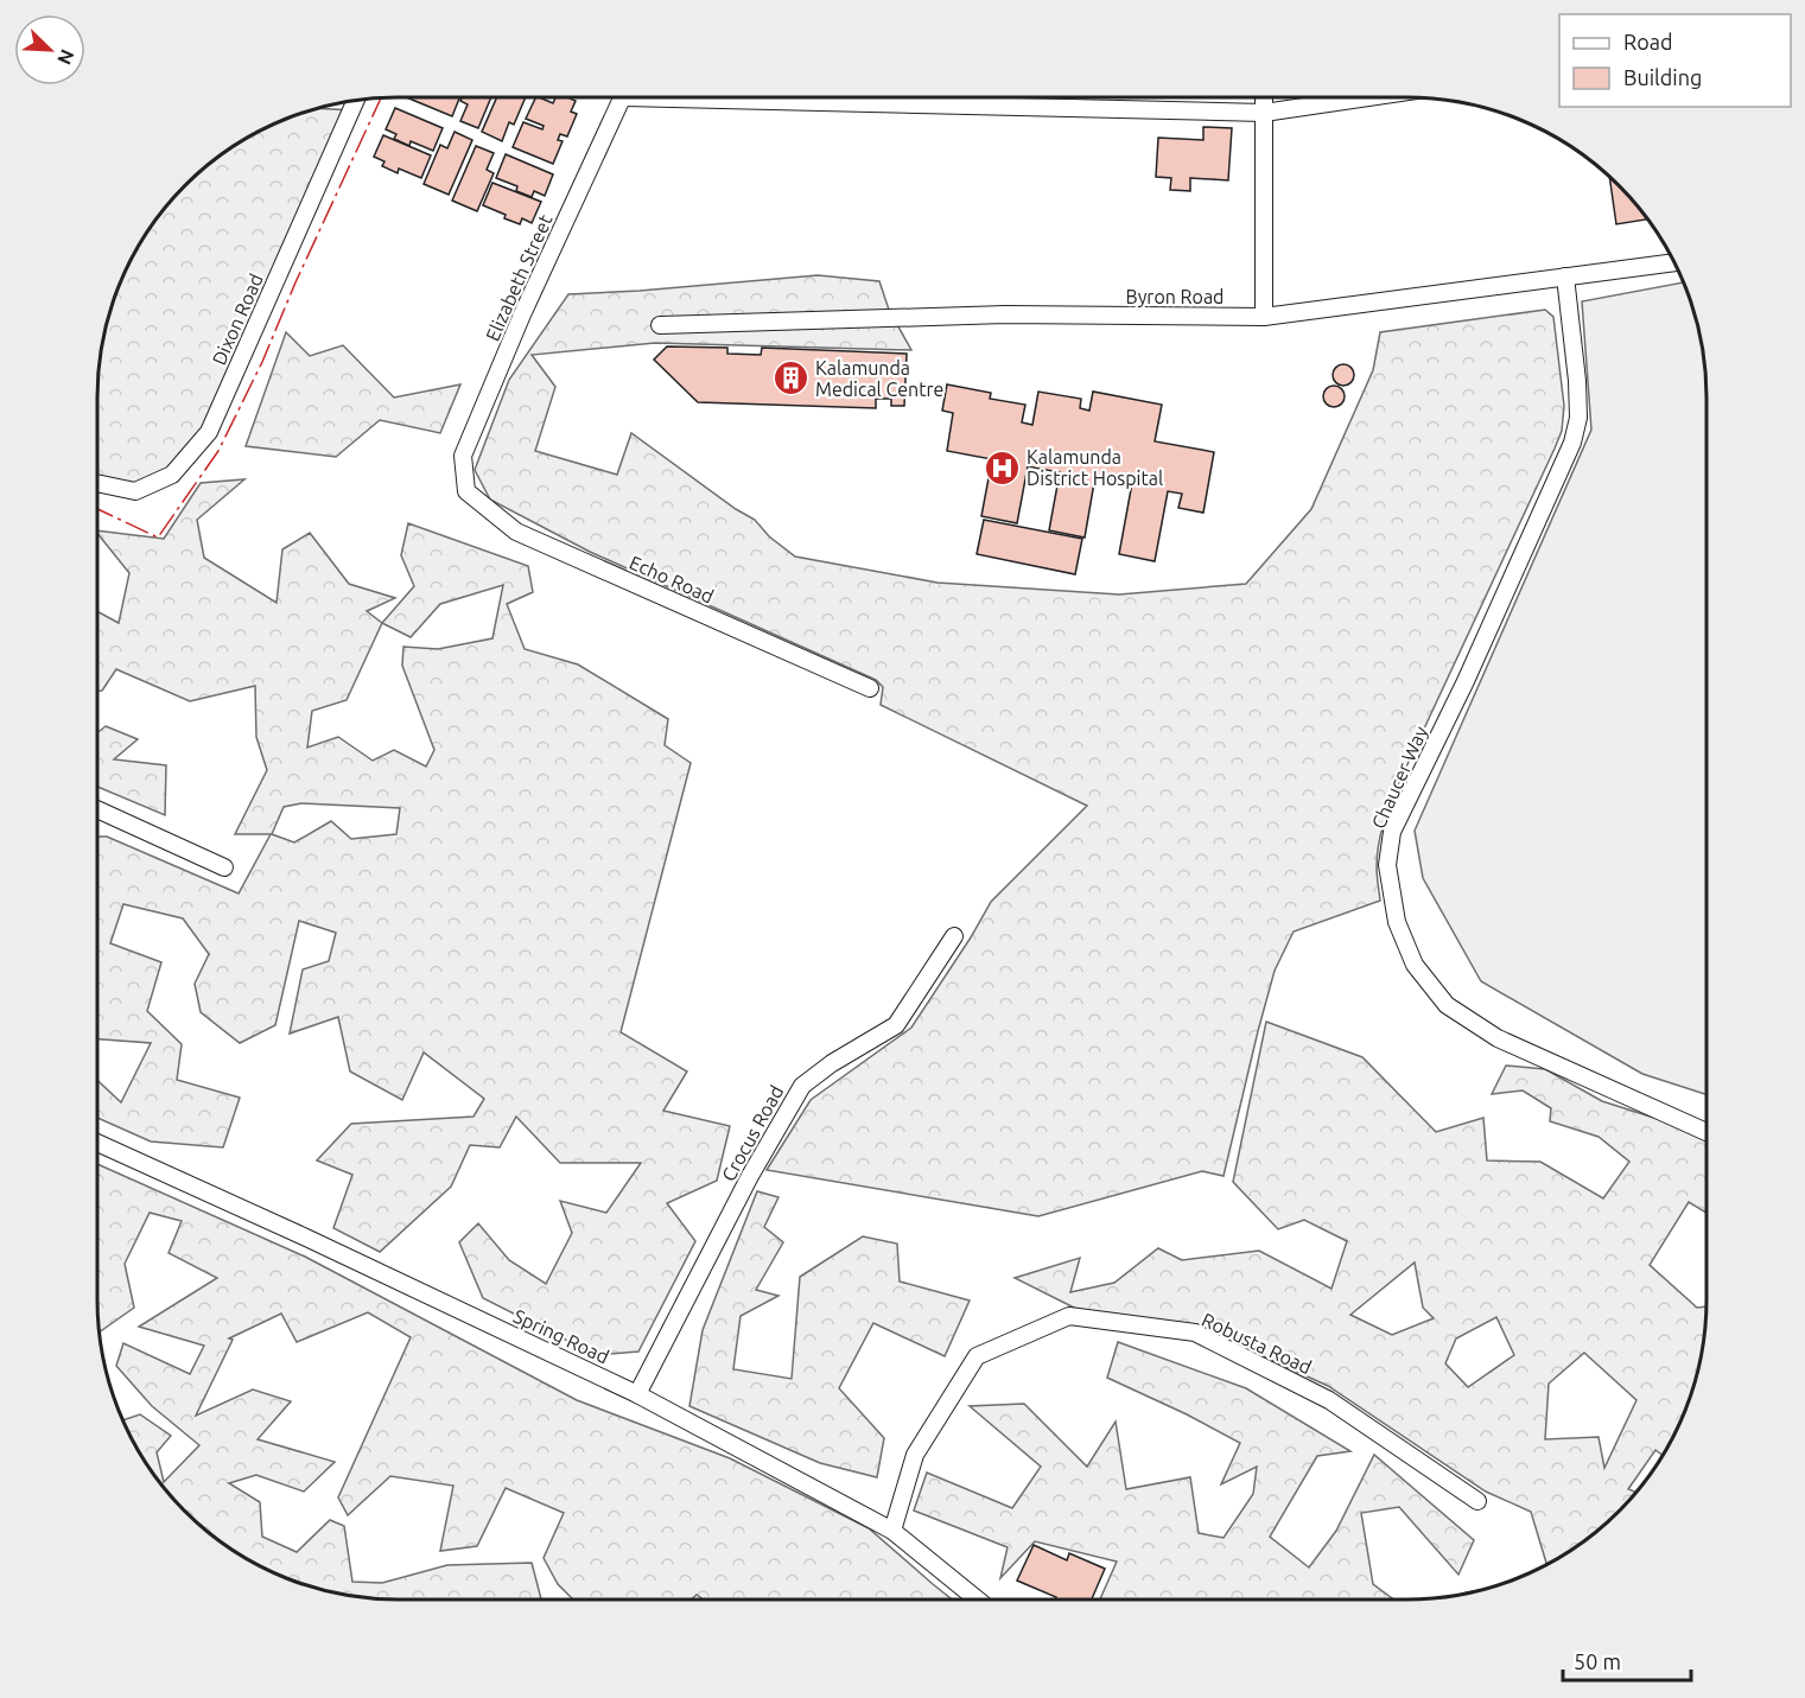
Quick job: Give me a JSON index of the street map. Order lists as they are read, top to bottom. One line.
{"streets":{"street":["Elizabeth Street","Byron Road","Dixon Road","Echo Road","Chaucer Way","Crocus Road","Spring Road","Robusta Road"]},"crossings":[["Elizabeth Street","Echo Road"],["Byron Road","Chaucer Way"],["Crocus Road","Spring Road"],["Spring Road","Robusta Road"]],"places":{"building":["Kalamunda Medical Centre"],"hospital":["Kalamunda District Hospital"]},"legend":["Road","Building"],"scale_bar":"50 m","north":"bottom right"}
